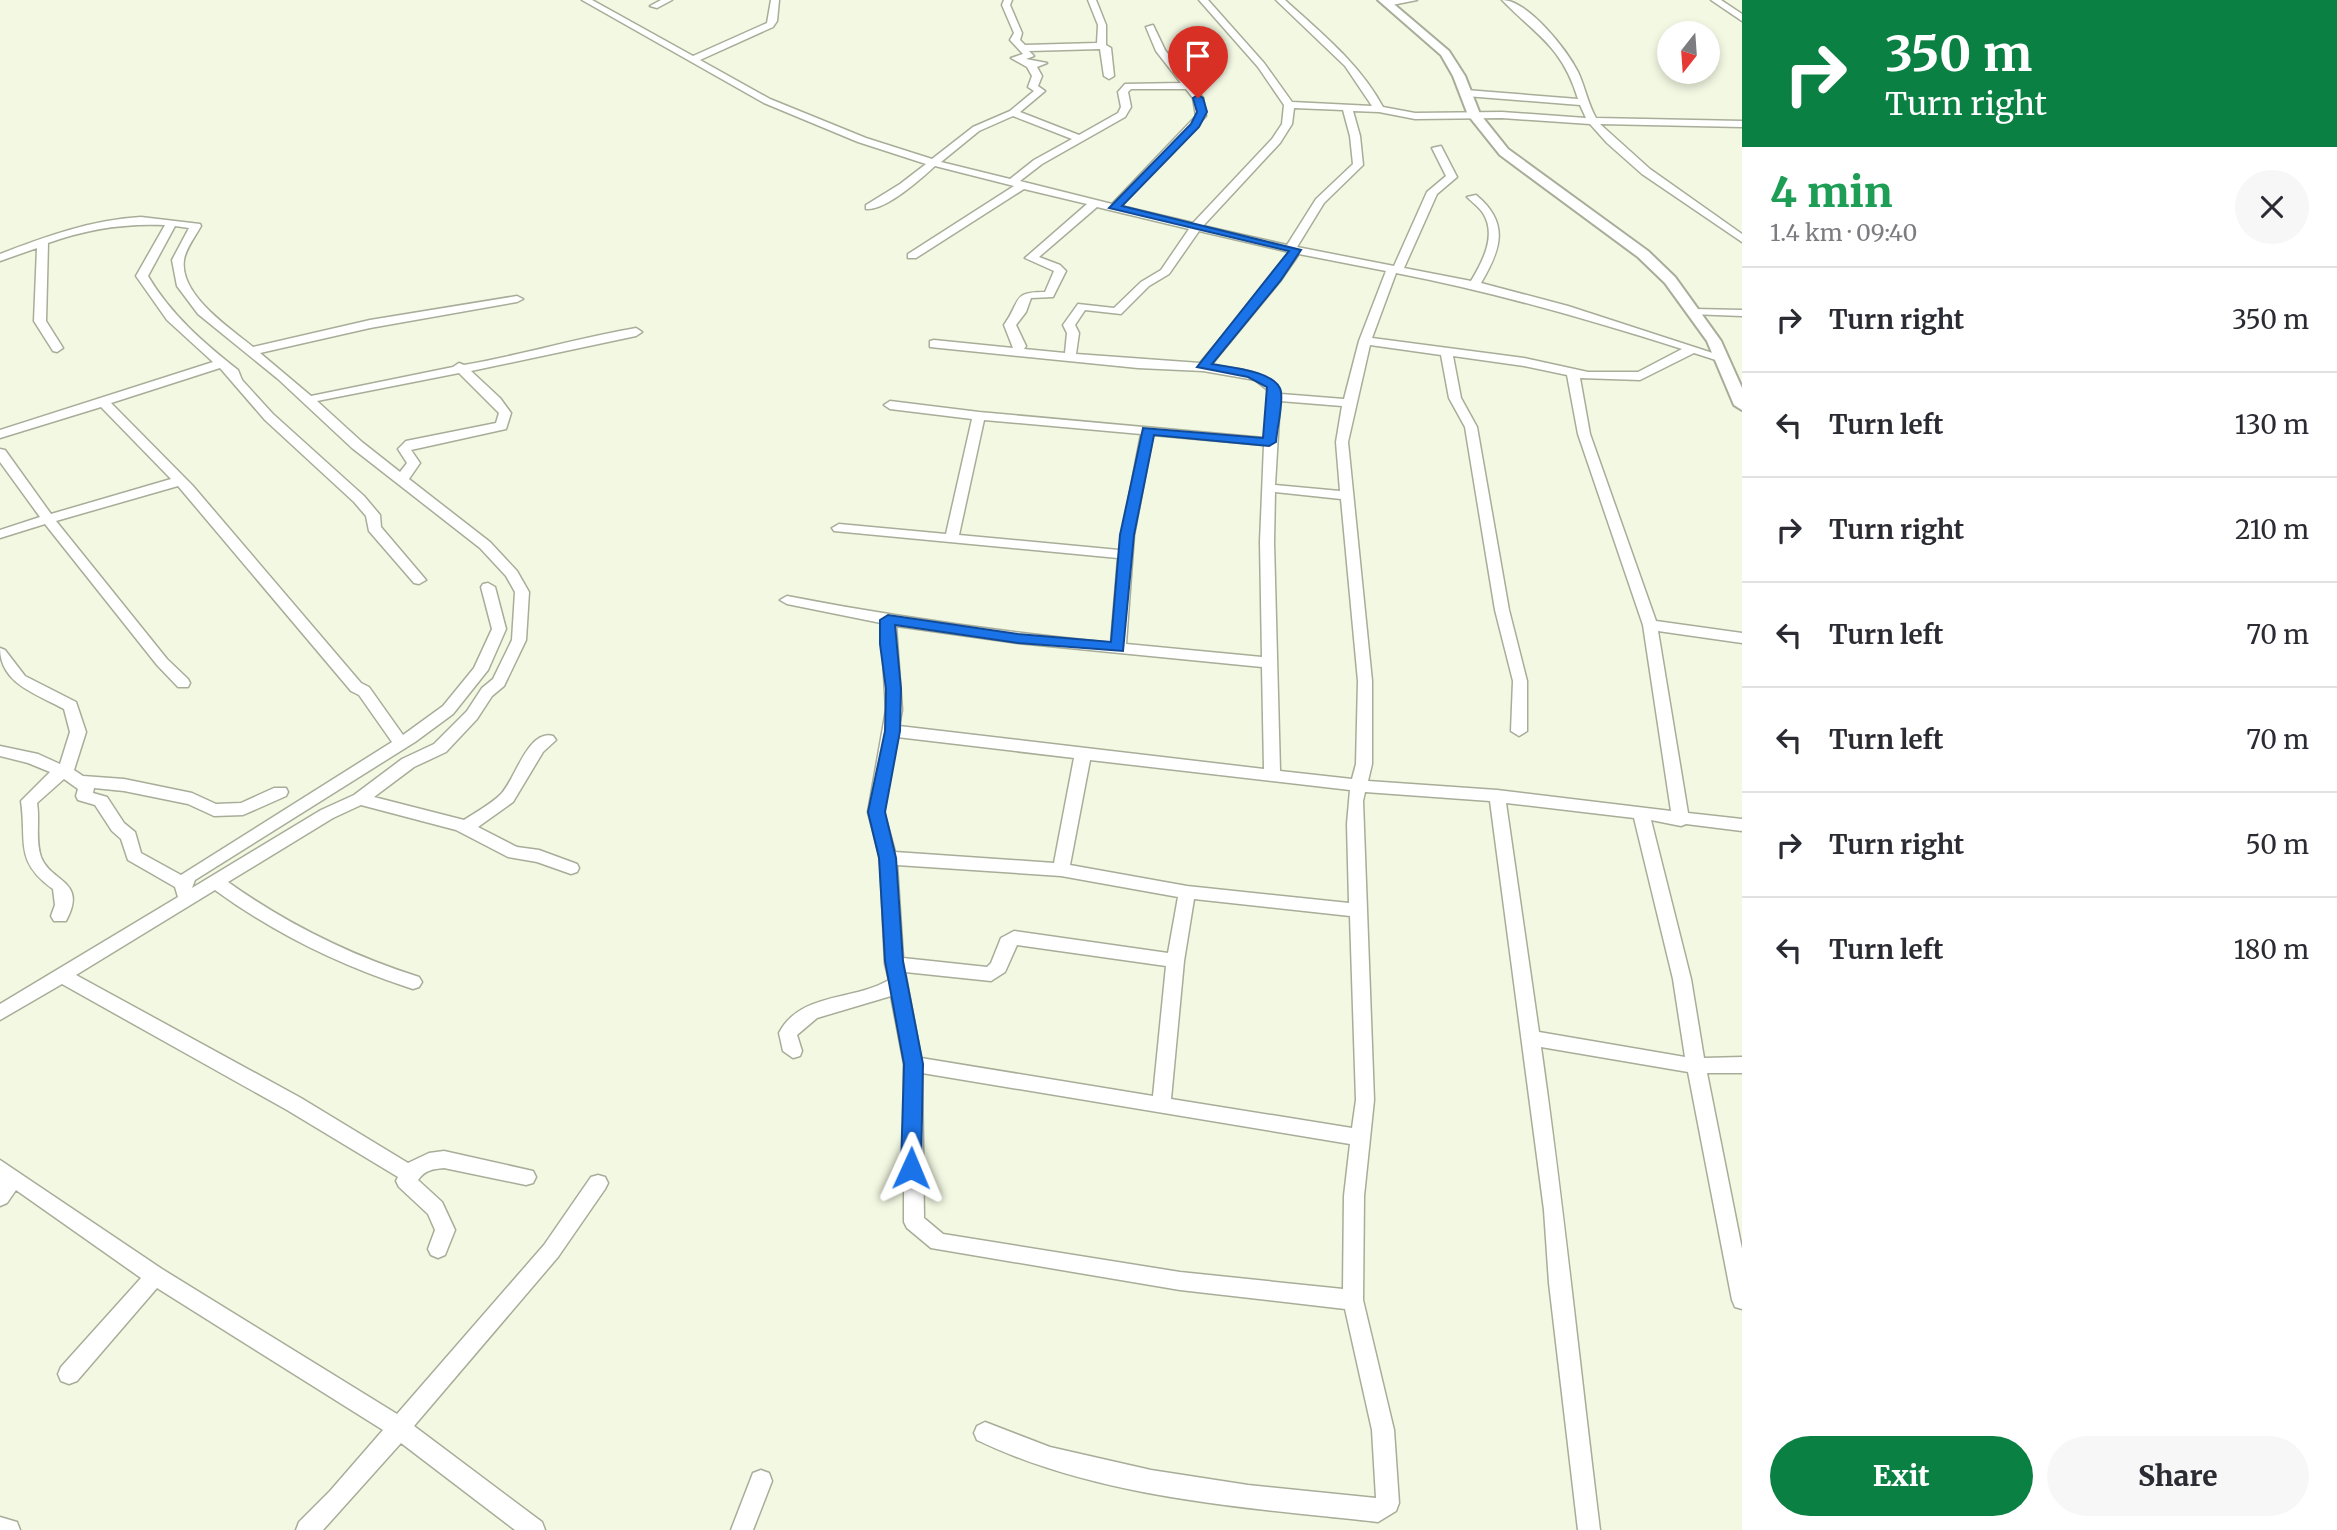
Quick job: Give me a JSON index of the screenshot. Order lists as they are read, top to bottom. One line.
{"north":"bottom","page":{"turn":["350 m","Turn right"],"heading":["4 min","1.4 km · 09:40"],"list":[{"name":"Turn right","value":"350 m"},{"name":"Turn left","value":"130 m"},{"name":"Turn right","value":"210 m"},{"name":"Turn left","value":"70 m"},{"name":"Turn left","value":"70 m"},{"name":"Turn right","value":"50 m"},{"name":"Turn left","value":"180 m"}],"buttons":["Exit","Share"]}}
